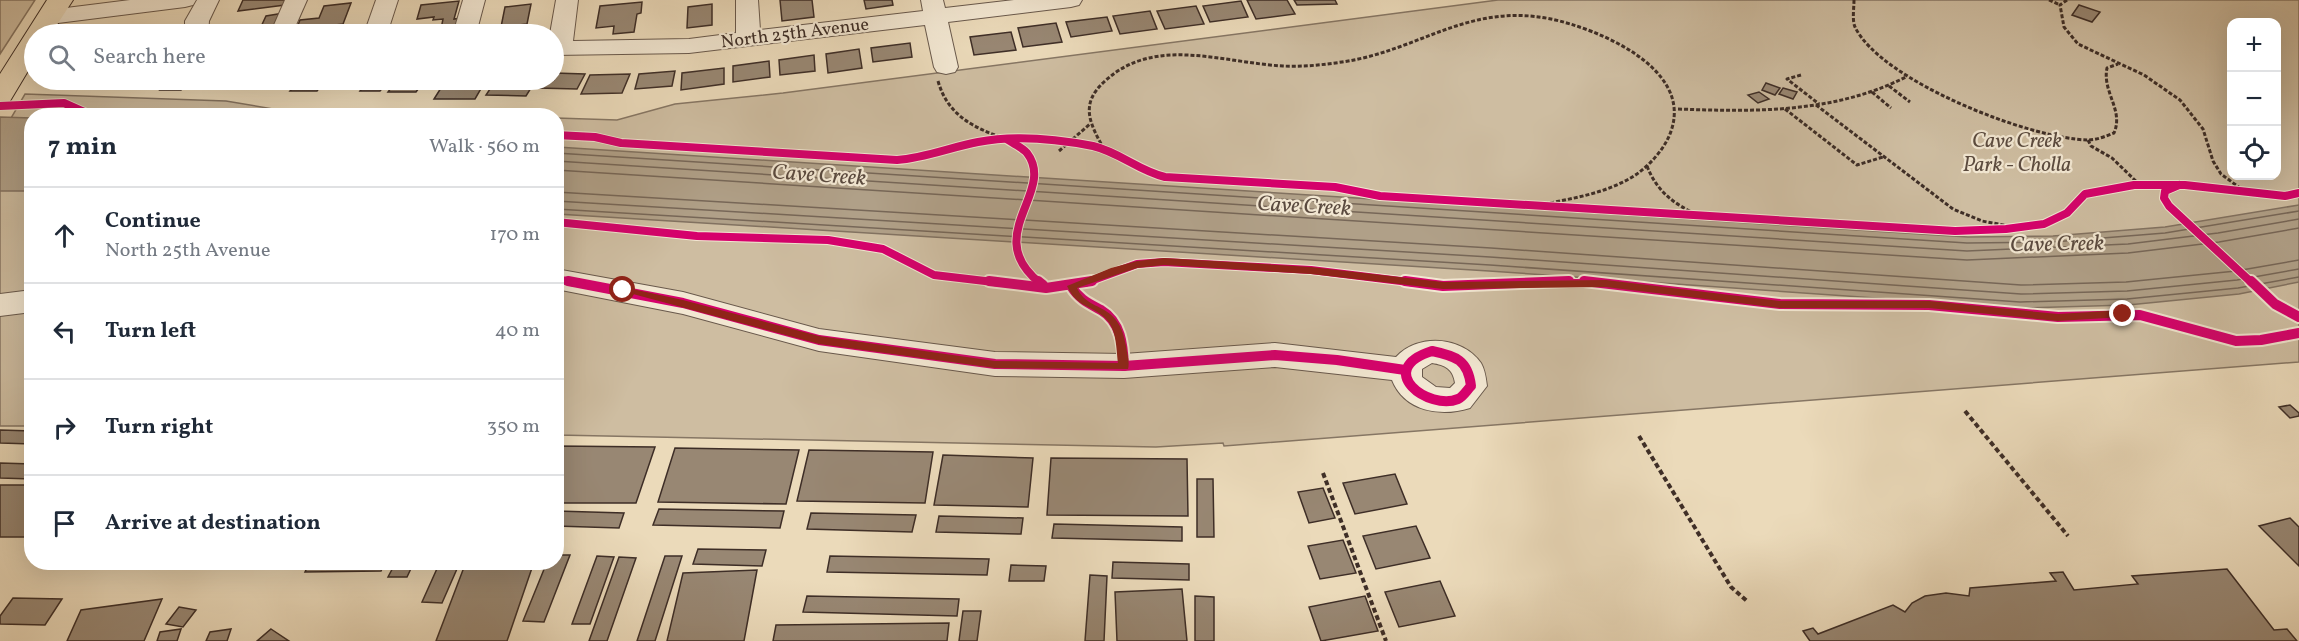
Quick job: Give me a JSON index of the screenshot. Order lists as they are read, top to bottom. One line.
{"streets":{"street":["North 25th Avenue"]},"water":["Cave Creek"],"parks":["Cave Creek Park - Cholla"],"page":{"map_buttons":["+","−"],"search":"Search here","heading":["7 min","Walk · 560 m"],"list":[["Continue","North 25th Avenue","170 m"],["Turn left","40 m"],["Turn right","350 m"],"Arrive at destination"]}}
